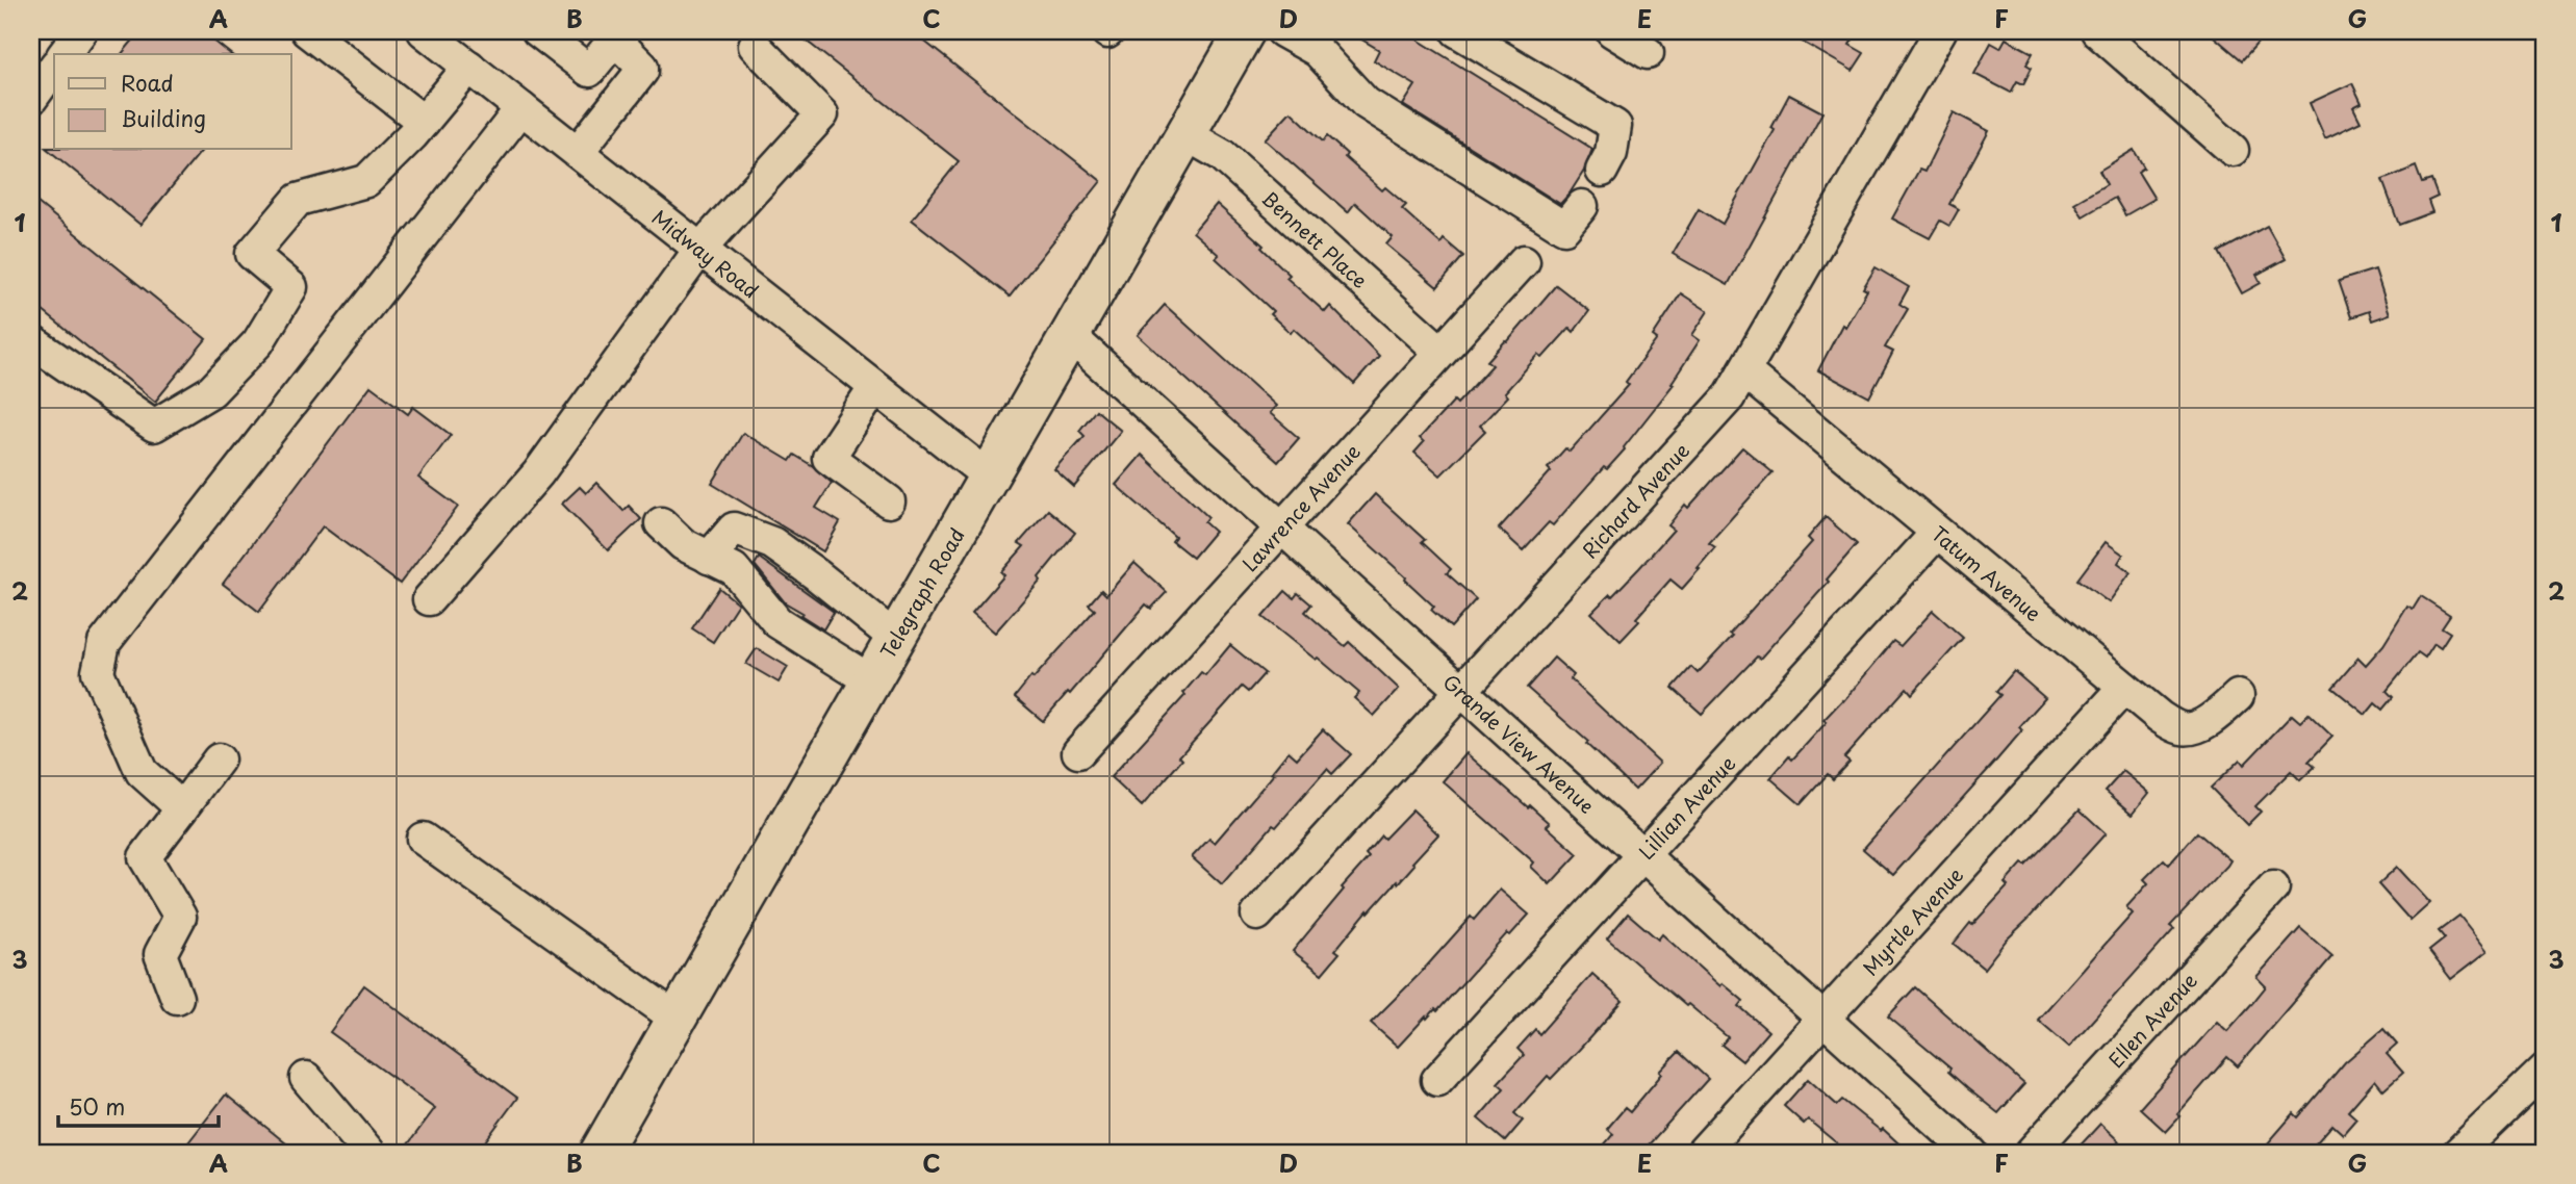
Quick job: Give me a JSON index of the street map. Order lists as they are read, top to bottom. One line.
{"streets":{"main road":["Telegraph Road"],"street":["Bennett Place","Midway Road","Richard Avenue","Lawrence Avenue","Tatum Avenue","Grande View Avenue","Lillian Avenue","Myrtle Avenue","Ellen Avenue"]},"crossings":[["Bennett Place","Lawrence Avenue"],["Bennett Place","Telegraph Road"],["Midway Road","Telegraph Road"],["Richard Avenue","Tatum Avenue"],["Richard Avenue","Grande View Avenue"],["Lawrence Avenue","Grande View Avenue"],["Tatum Avenue","Lillian Avenue"],["Tatum Avenue","Myrtle Avenue"],["Telegraph Road","Grande View Avenue"],["Grande View Avenue","Lillian Avenue"],["Grande View Avenue","Myrtle Avenue"]],"legend":["Road","Building"],"scale_bar":"50 m","grid":{"columns":["A","B","C","D","E","F","G"],"rows":["1","2","3"]}}
